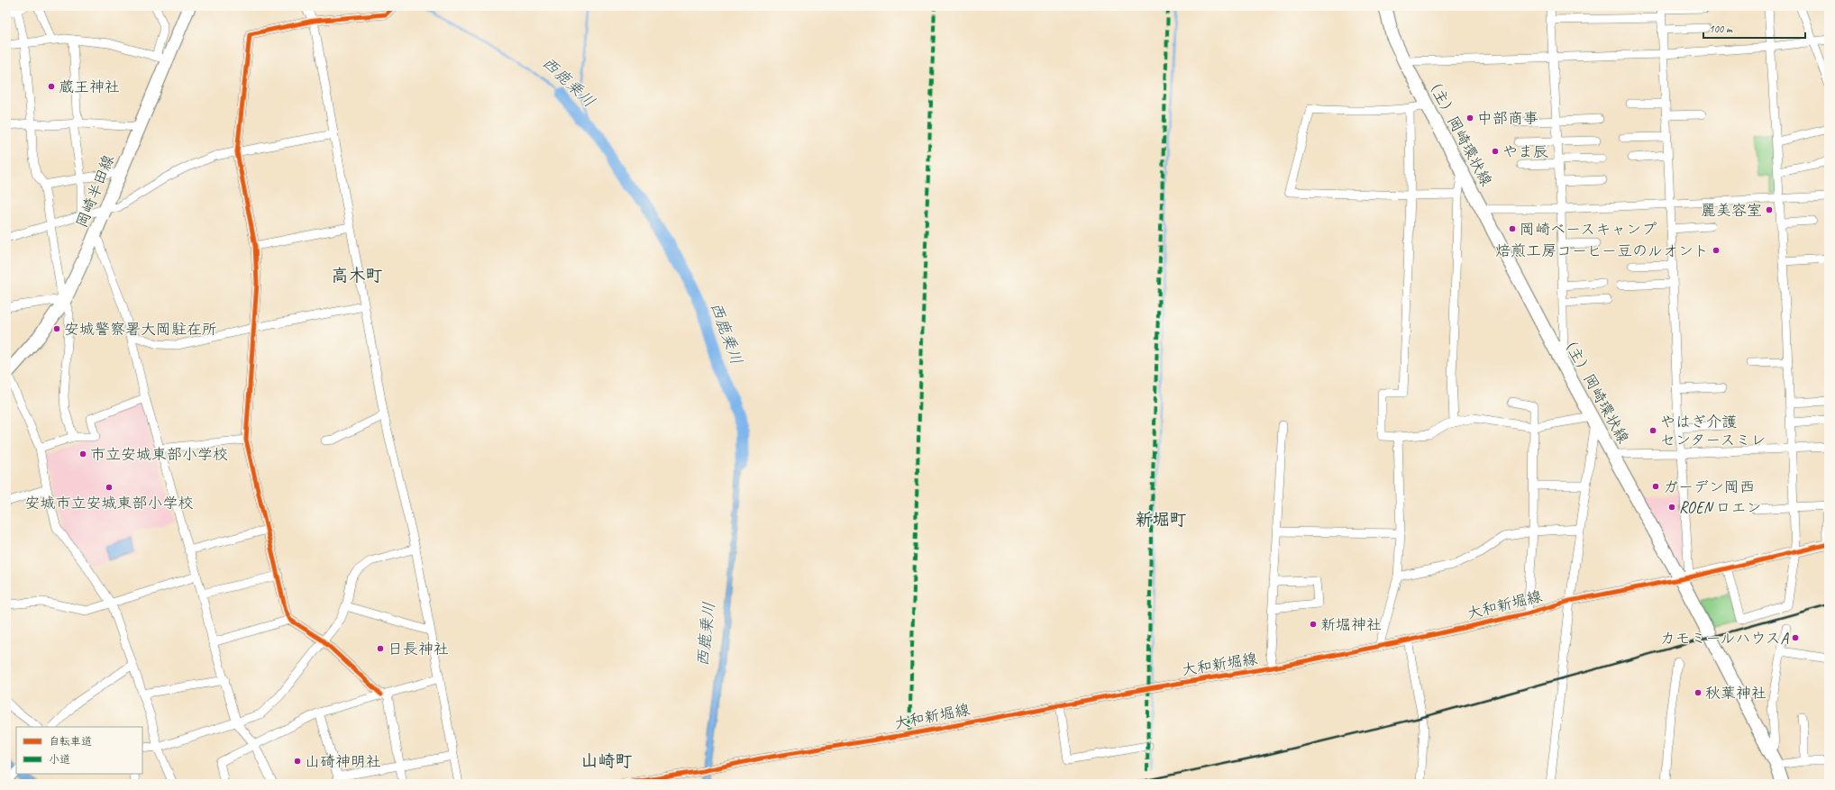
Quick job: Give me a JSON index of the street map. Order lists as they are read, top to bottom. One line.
{"streets":{"main road":["（主）岡崎環状線","岡崎半田線"],"street":["大和新堀線"]},"crossings":[["（主）岡崎環状線","大和新堀線"]],"districts":["高木町","新堀町","山崎町"],"water":["西鹿乗川"],"places":["蔵王神社","中部商事","やま辰","麗美容室","岡崎ベースキャンプ","焙煎工房コーヒー豆のルオント","安城警察署大岡駐在所","やはぎ介護 センタースミレ","市立安城東部小学校","ガーデン岡西","安城市立安城東部小学校","ROEN ロエン","新堀神社","カモミールハウスA","日長神社","秋葉神社","山碕神明社"],"legend":["自転車道","小道"],"scale_bar":"100 m"}
